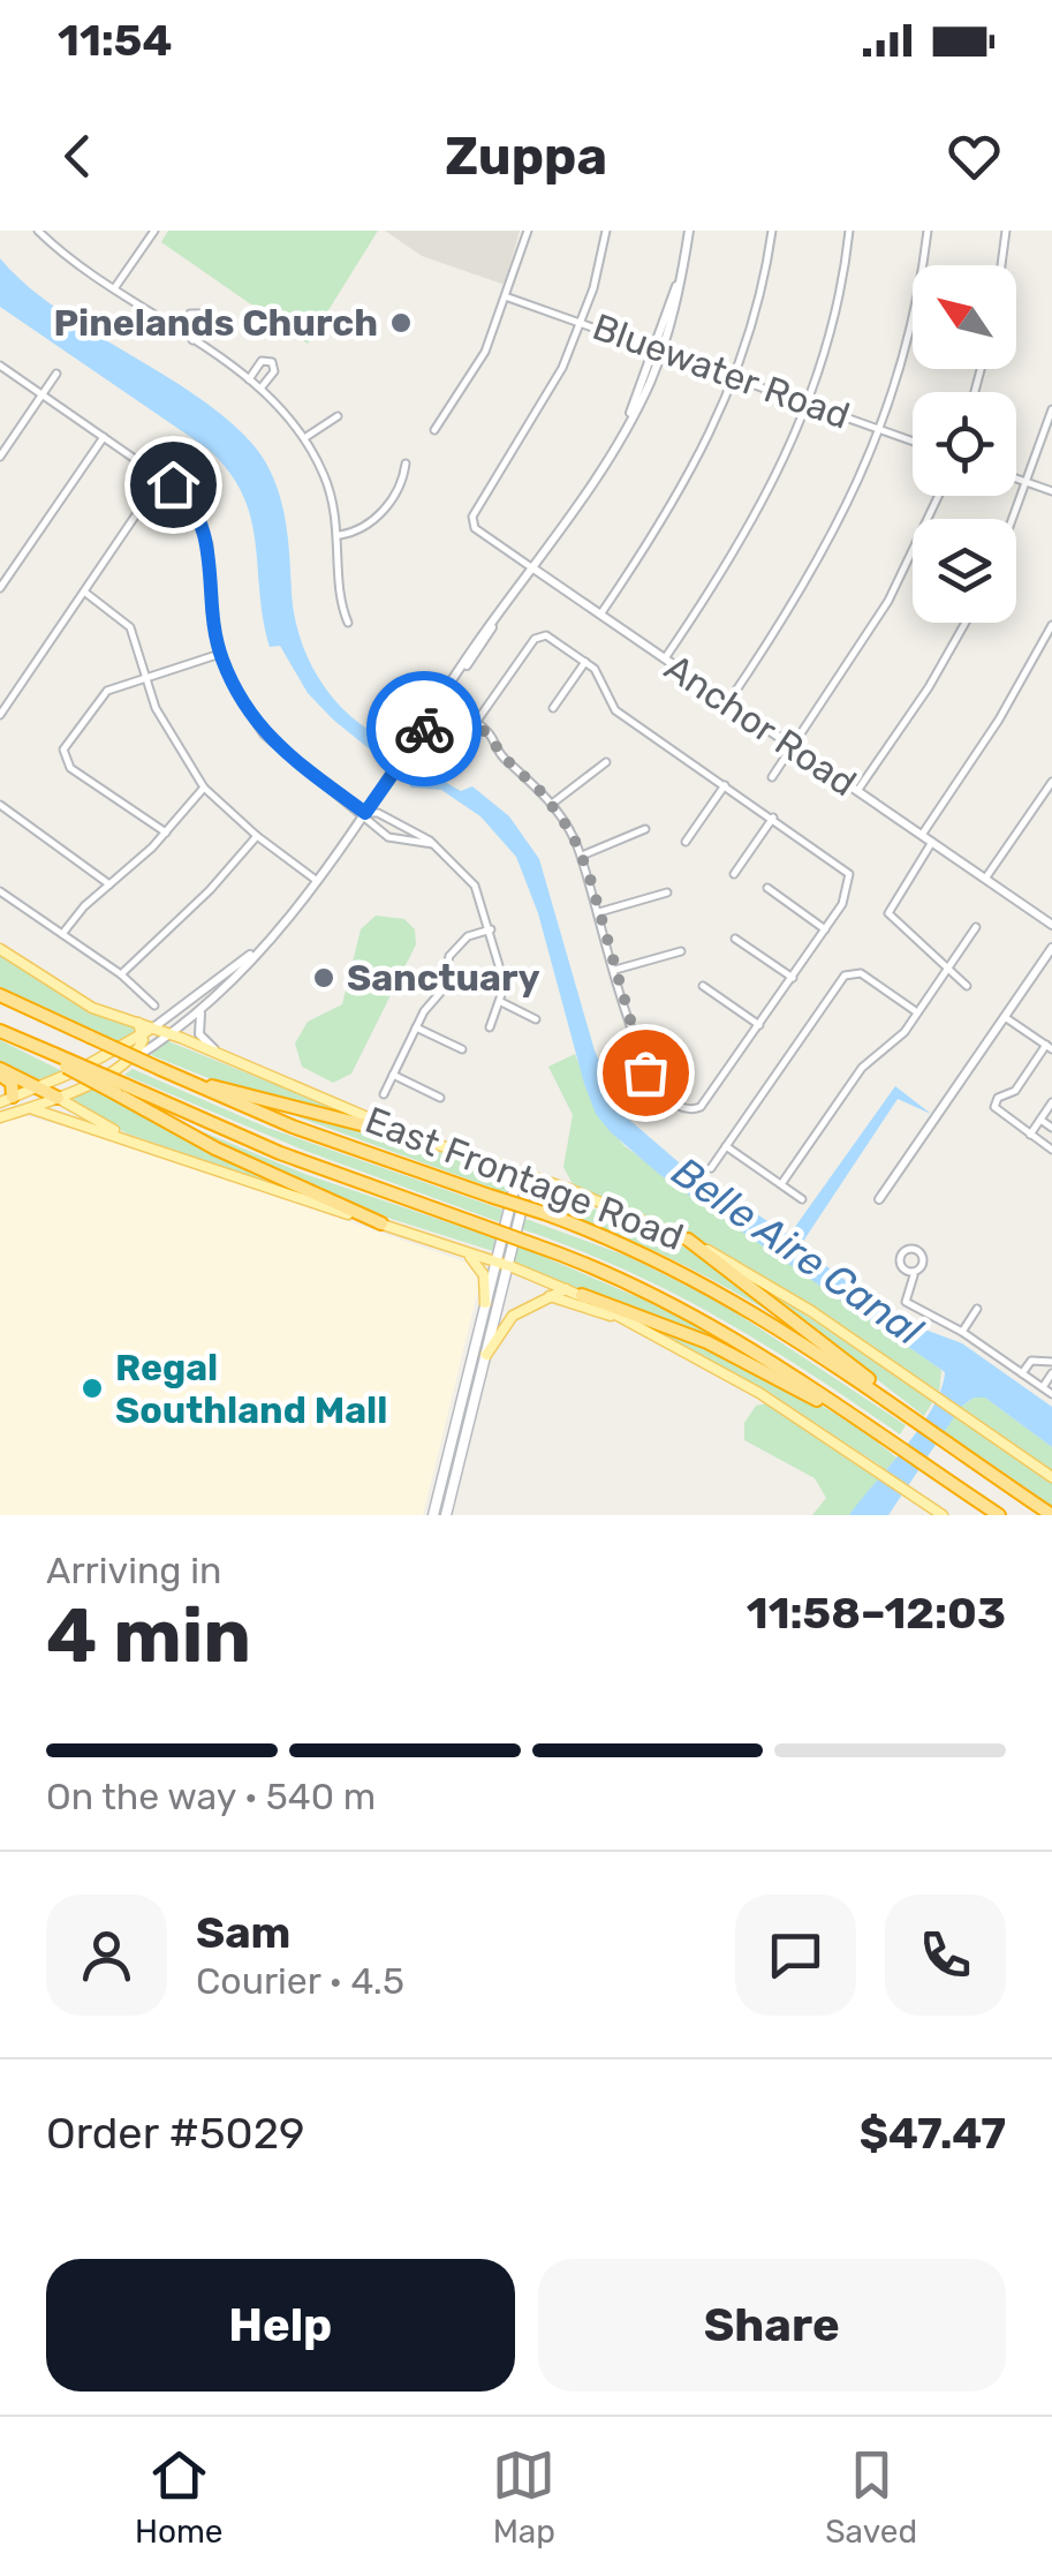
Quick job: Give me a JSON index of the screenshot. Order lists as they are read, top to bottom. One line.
{"streets":{"main road":["East Frontage Road"],"street":["Bluewater Road","Anchor Road"]},"crossings":[["Bluewater Road","Anchor Road"]],"water":["Belle Aire Canal"],"places":["Pinelands Church","Sanctuary","Regal Southland Mall"],"north":"top left","page":{"status":"11:54","header":"Zuppa","heading":["4 min","Arriving in","11:58–12:03"],"panel":["Sam","Courier · 4.5","Order #5029","$47.47"],"bar":"On the way · 540 m","buttons":["Help","Share"],"tabs":["Home","Map","Saved"]}}
